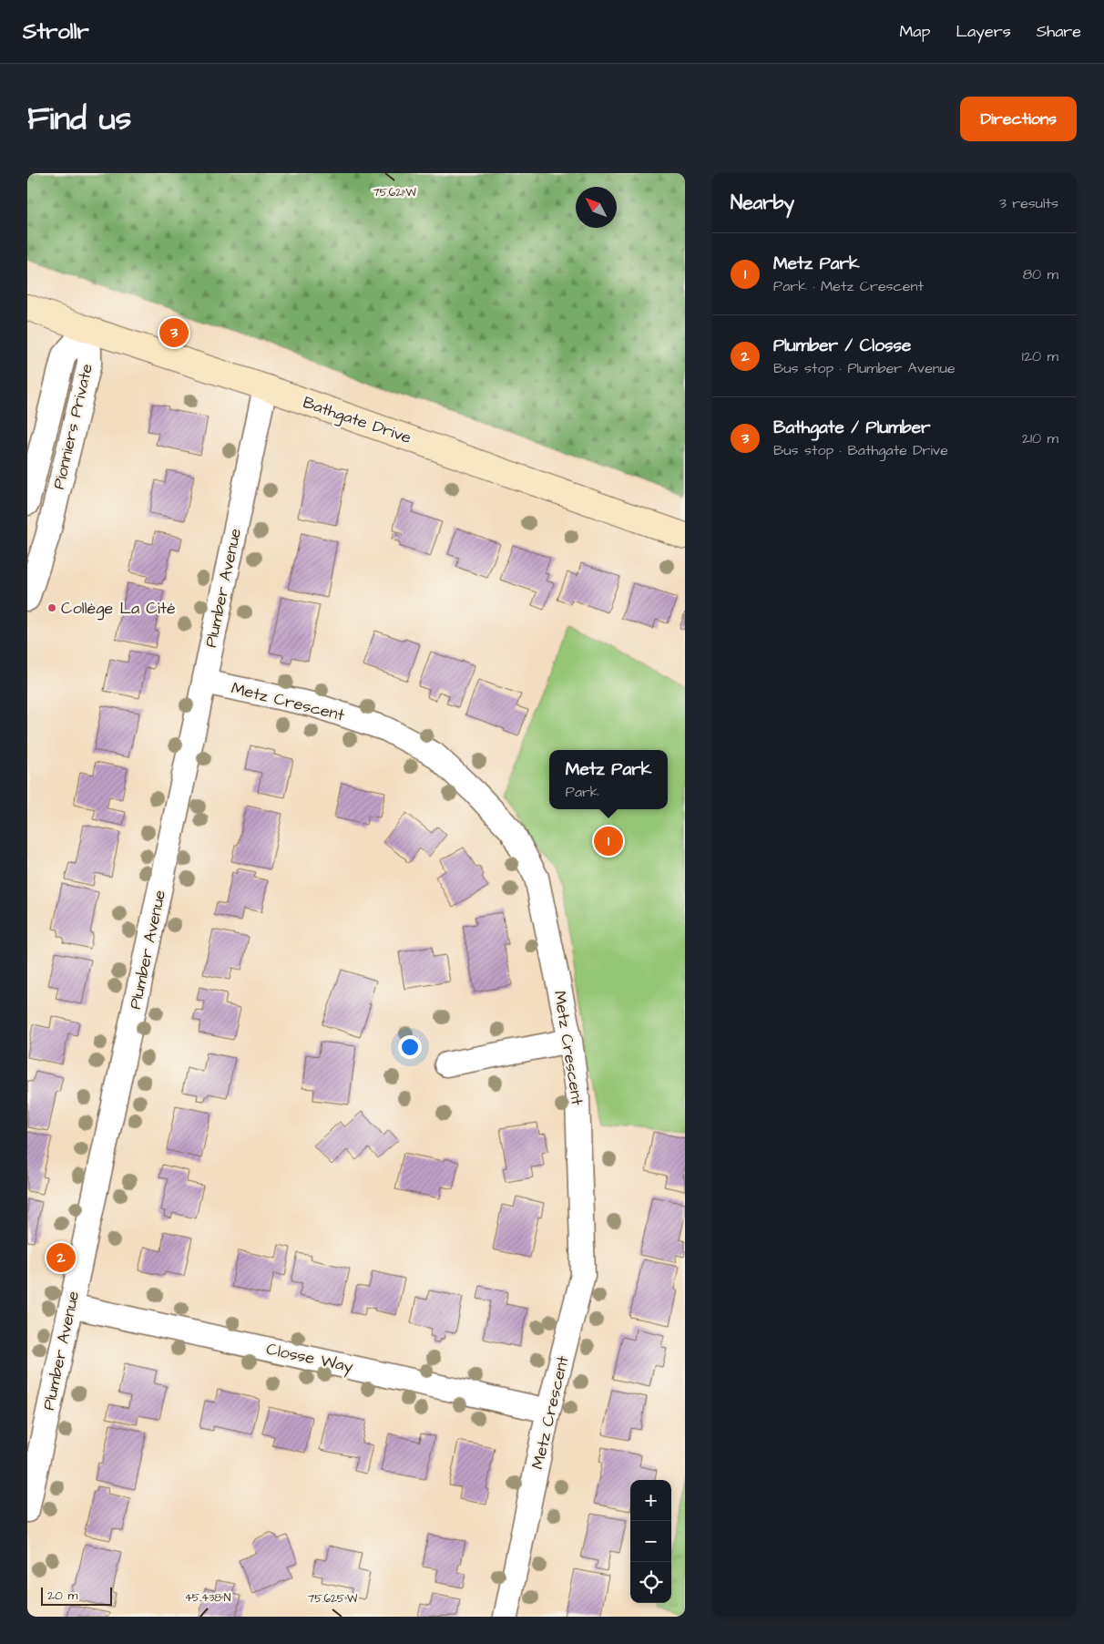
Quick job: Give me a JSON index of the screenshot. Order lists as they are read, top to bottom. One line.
{"streets":{"street":["Bathgate Drive","Pionniers Private","Plumber Avenue","Metz Crescent","Closse Way"]},"crossings":[["Bathgate Drive","Pionniers Private"],["Bathgate Drive","Plumber Avenue"],["Plumber Avenue","Metz Crescent"],["Plumber Avenue","Closse Way"],["Metz Crescent","Closse Way"]],"places":["Collège La Cité"],"scale_bar":"20 m","north":"top left","page":{"header":"Strollr","nav":["Map","Layers","Share"],"title":"Find us","buttons":"Directions","heading":["Nearby","3 results"],"list":[{"mark":"1","name":"Metz Park","note":"Park · Metz Crescent","value":"80 m"},{"mark":"2","name":"Plumber / Closse","note":"Bus stop · Plumber Avenue","value":"120 m"},{"mark":"3","name":"Bathgate / Plumber","note":"Bus stop · Bathgate Drive","value":"210 m"}],"pins":["3","1","2"],"popup":["Metz Park","Park"],"map_buttons":["+","−"],"scale":"20 m"},"coordinates":["75.621°W","45.438°N","75.625°W"]}
